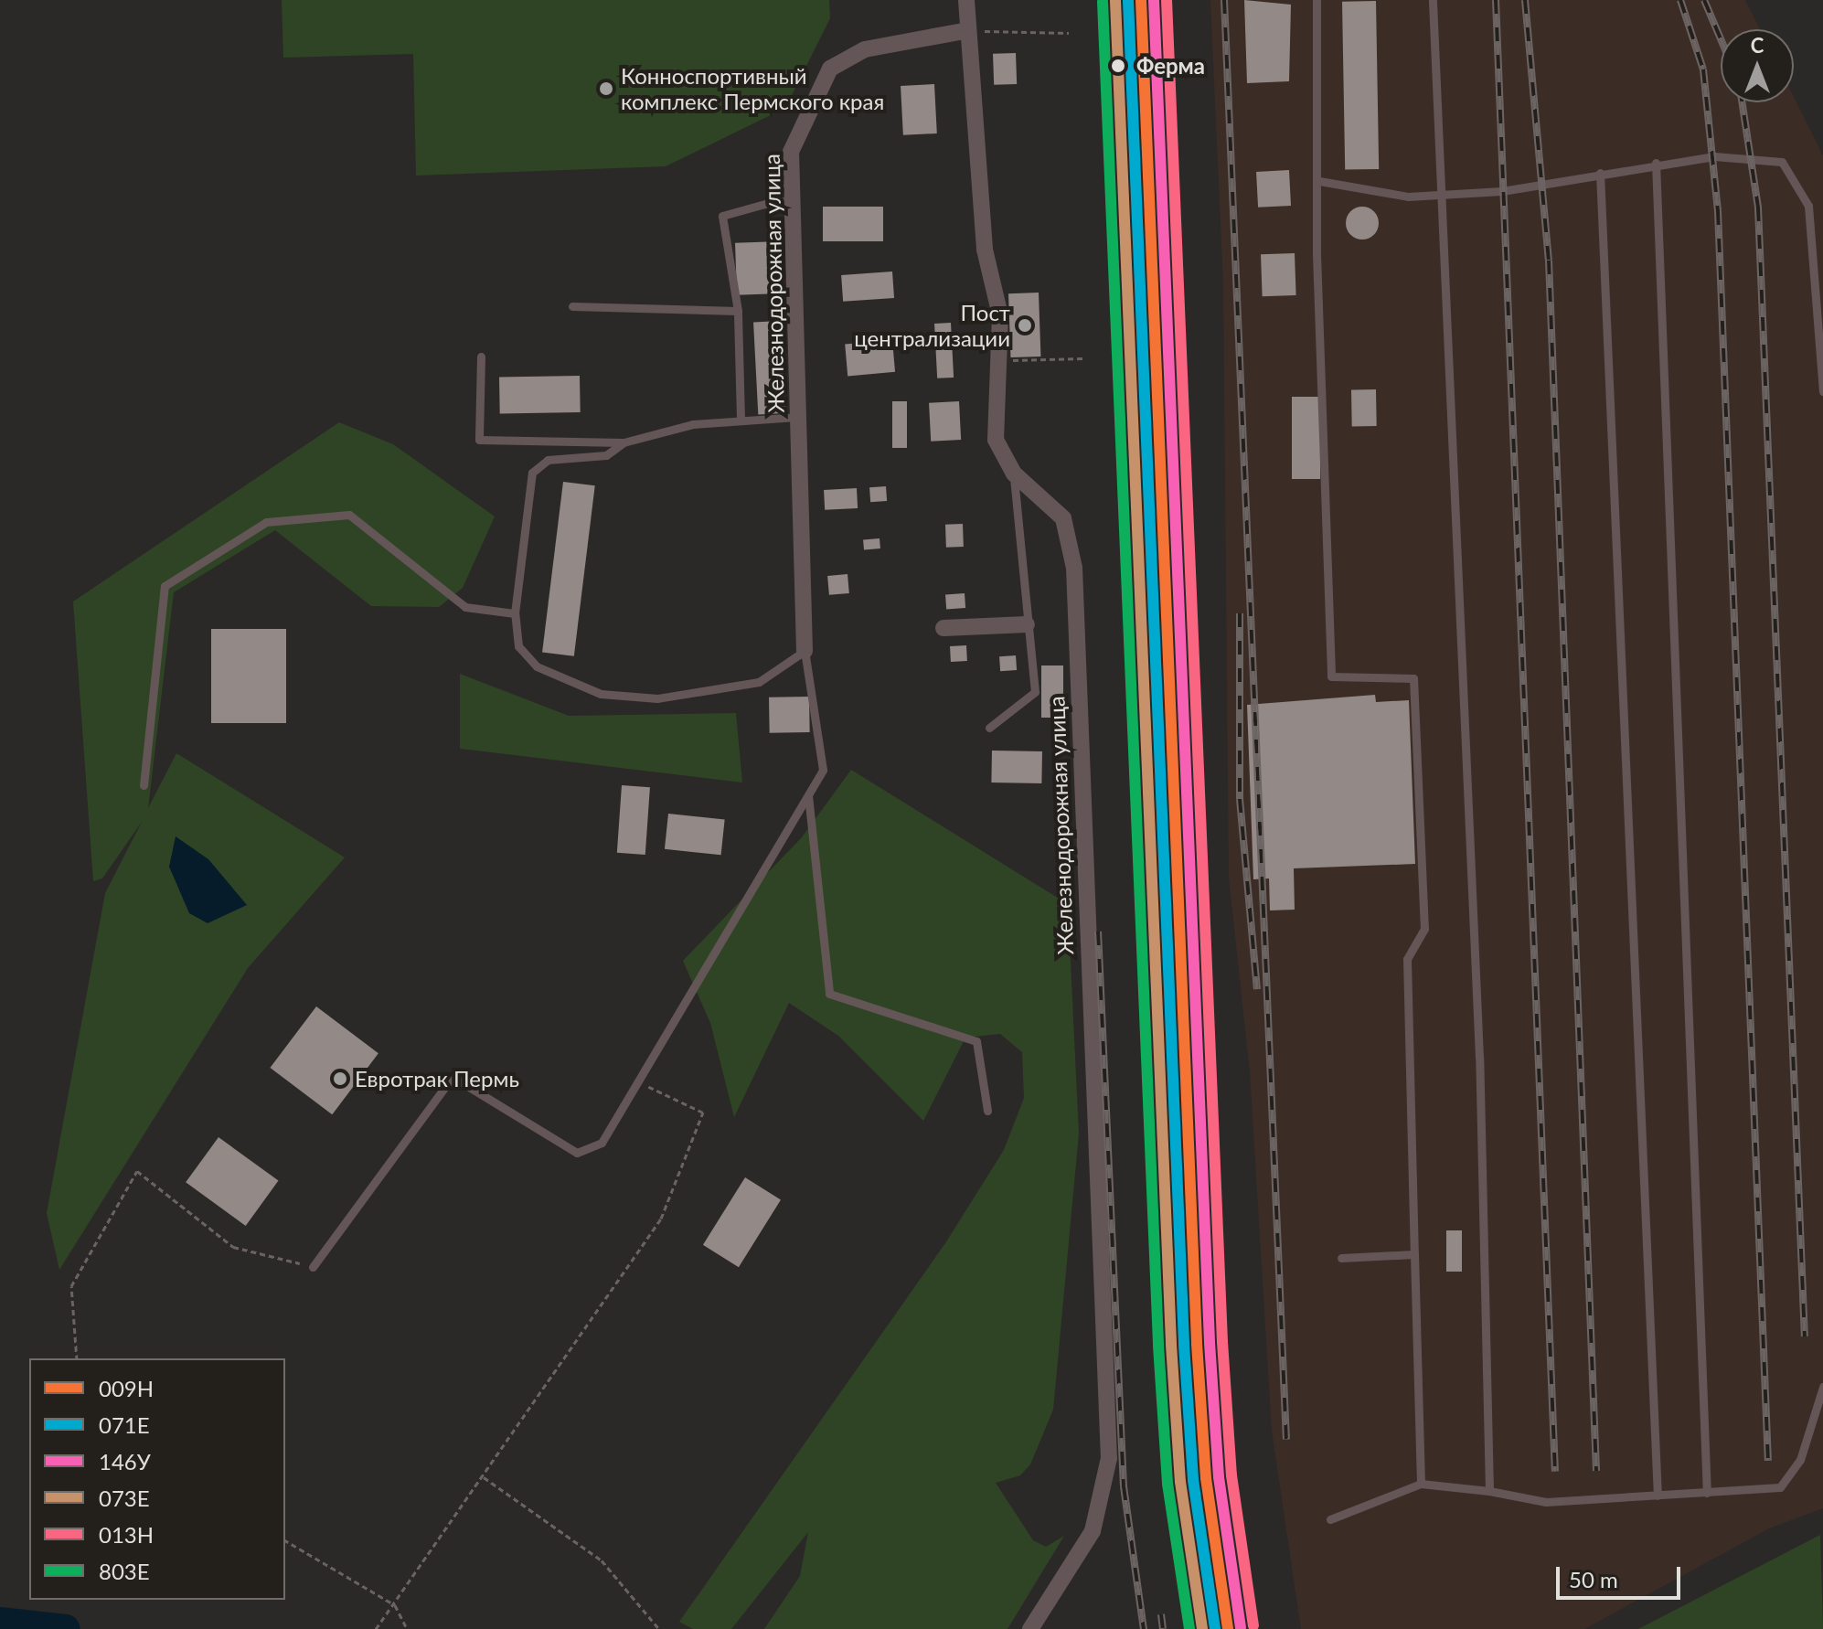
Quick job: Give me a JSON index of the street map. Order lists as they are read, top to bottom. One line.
{"streets":{"street":["Железнодорожная улица"]},"places":["Ферма","Конноспортивный комплекс Пермского края","Пост централизации","Евротрак Пермь"],"lines":["transit line 009Н","transit line 146У","transit line 013Н","transit line 071Е","transit line 073Е","transit line 803Е"],"legend":["009Н","071Е","146У","073Е","013Н","803Е"],"scale_bar":"50 m","north":"top"}
